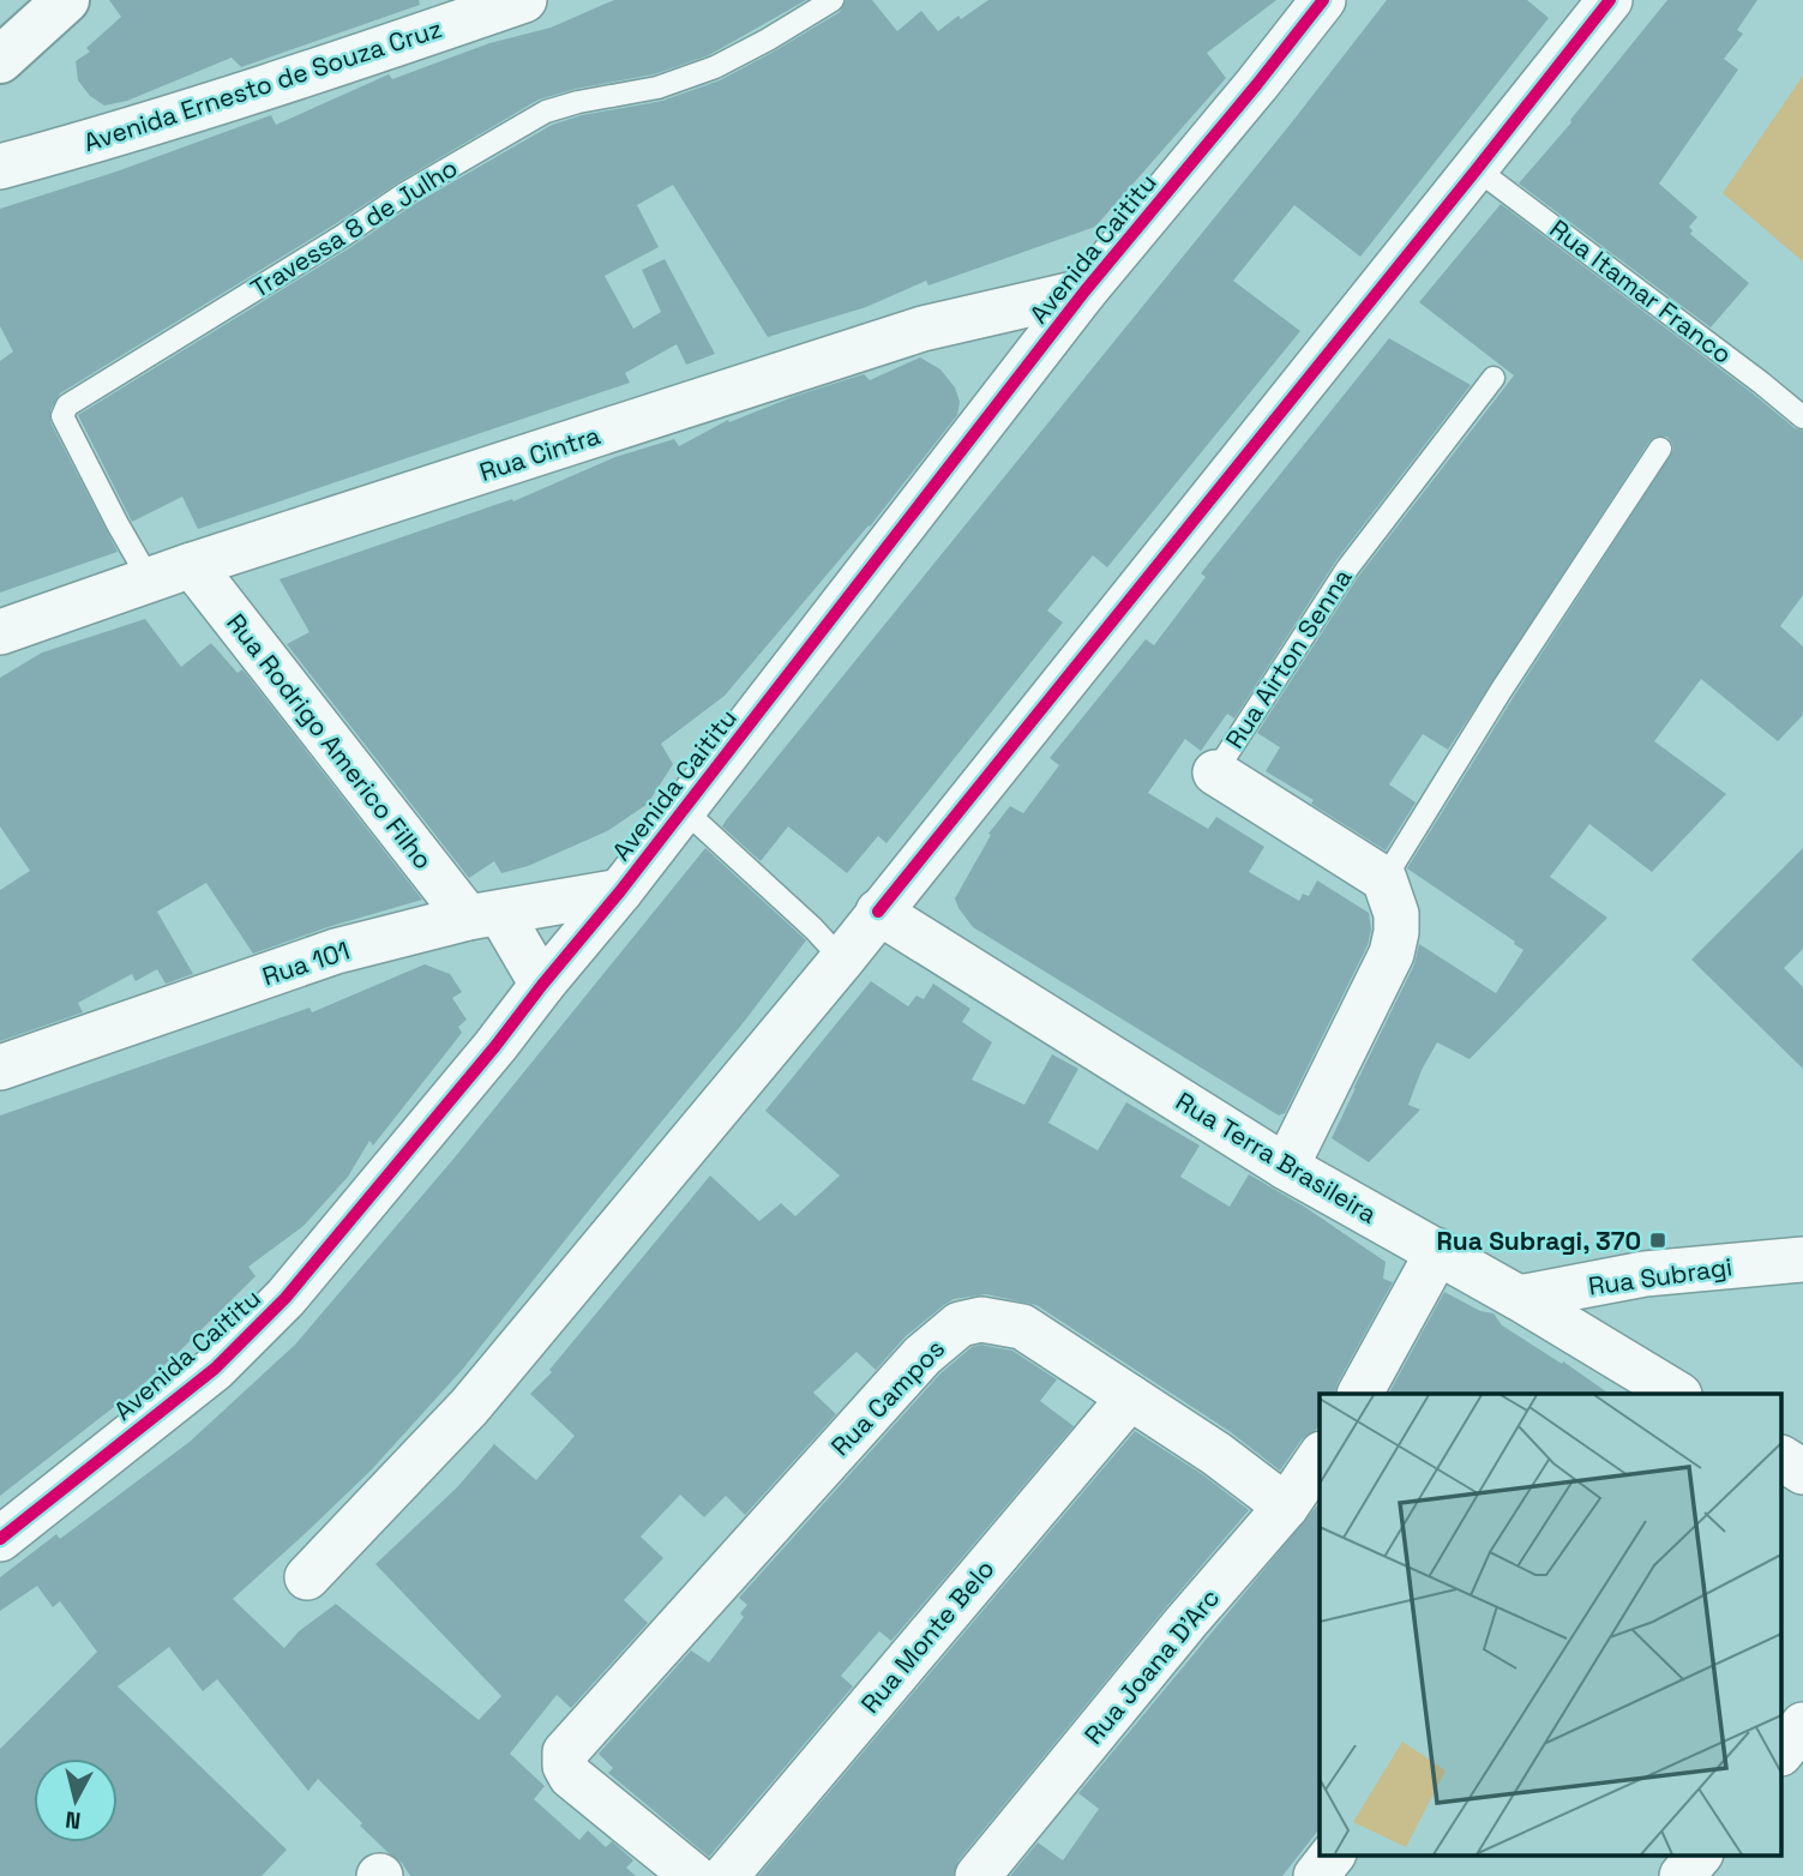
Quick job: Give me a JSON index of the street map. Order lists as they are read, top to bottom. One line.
{"streets":{"street":["Avenida Ernesto de Souza Cruz","Avenida Caititu","Rua Cintra","Rua Airton Senna","Rua Rodrigo Americo Filho","Rua 101","Rua Terra Brasileira","Rua Subragi","Rua Campos","Rua Monte Belo","Rua Joana D'Arc"],"lane":["Travessa 8 de Julho","Rua Itamar Franco"]},"crossings":[["Travessa 8 de Julho","Rua Cintra"],["Avenida Caititu","Rua Cintra"],["Avenida Caititu","Rua Rodrigo Americo Filho"],["Avenida Caititu","Rua 101"],["Rua Cintra","Rua Rodrigo Americo Filho"],["Rua Rodrigo Americo Filho","Rua 101"],["Rua Terra Brasileira","Rua Subragi"],["Rua Campos","Rua Monte Belo"],["Rua Campos","Rua Joana D'Arc"]],"places":{"transit":["Rua Subragi, 370"]},"north":"bottom"}
